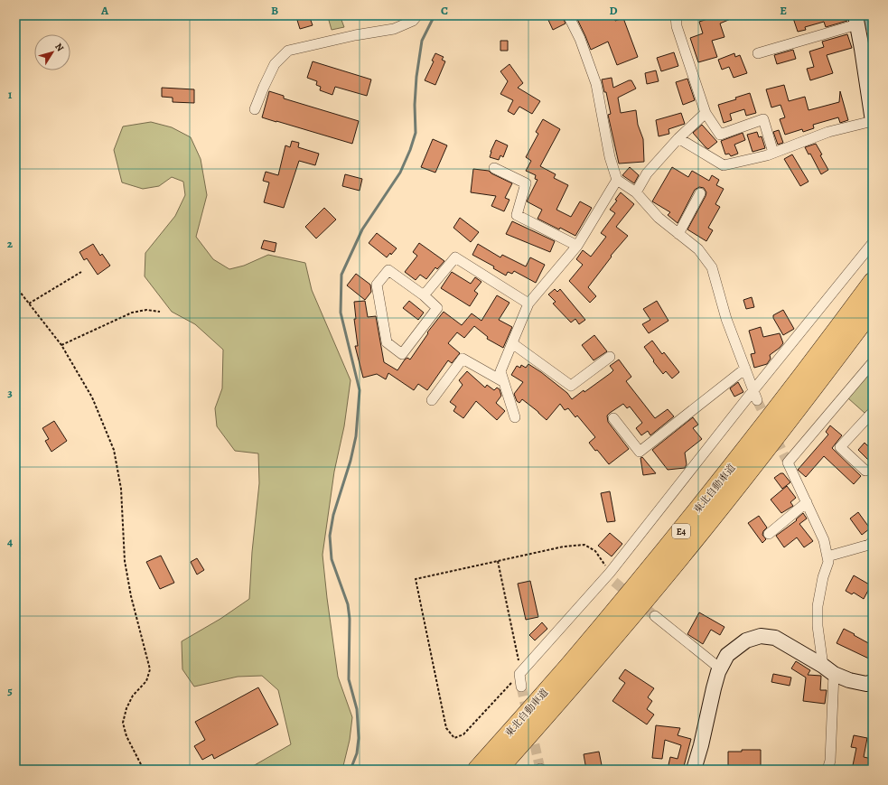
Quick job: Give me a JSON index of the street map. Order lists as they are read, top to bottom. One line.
{"streets":{"highway":["東北自動車道","E4"]},"north":"top right","grid":{"columns":["A","B","C","D","E"],"rows":["1","2","3","4","5"]}}
